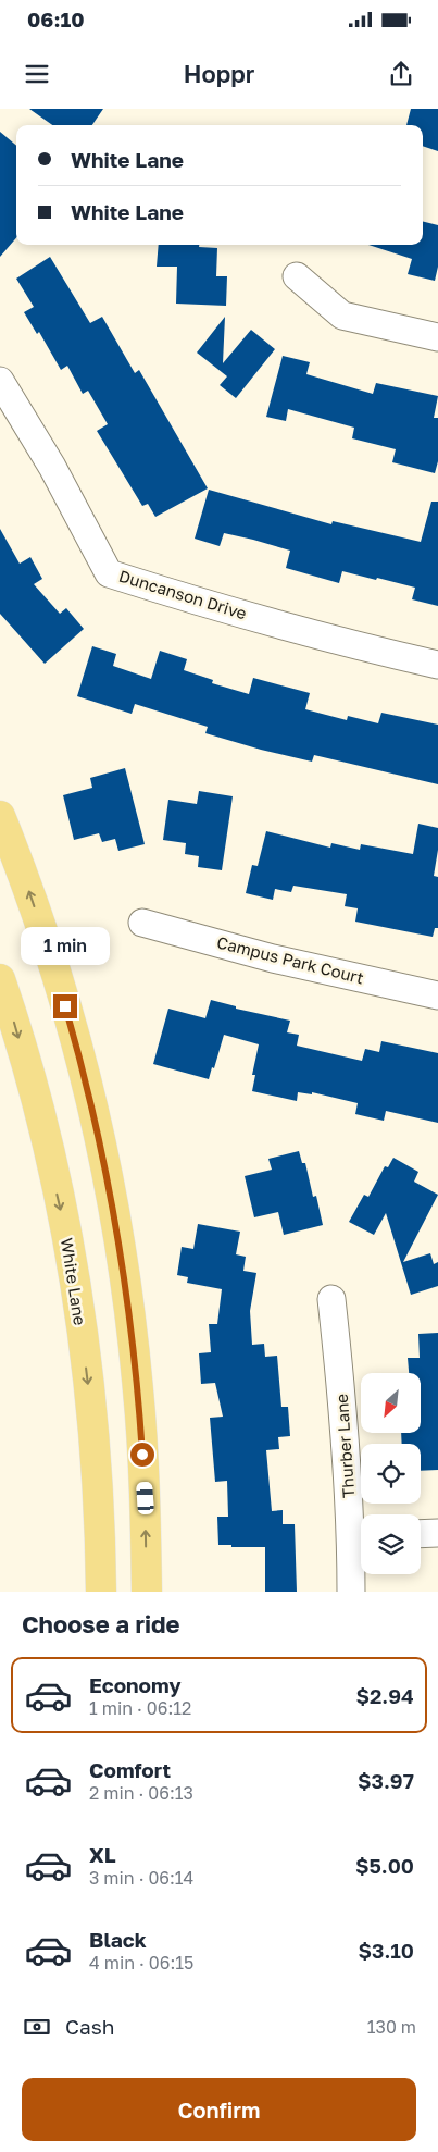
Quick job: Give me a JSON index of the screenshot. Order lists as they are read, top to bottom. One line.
{"streets":{"main road":["White Lane"],"street":["Duncanson Drive","Campus Park Court","Thurber Lane"]},"north":"bottom left","page":{"status":"06:10","header":"Hoppr","banner":["White Lane","White Lane"],"bubble":"1 min","heading":"Choose a ride","list":[{"name":"Economy","note":"1 min · 06:12","value":"$2.94"},{"name":"Comfort","note":"2 min · 06:13","value":"$3.97"},{"name":"XL","note":"3 min · 06:14","value":"$5.00"},{"name":"Black","note":"4 min · 06:15","value":"$3.10"}],"pay":["Cash","130 m"],"buttons":"Confirm"}}
